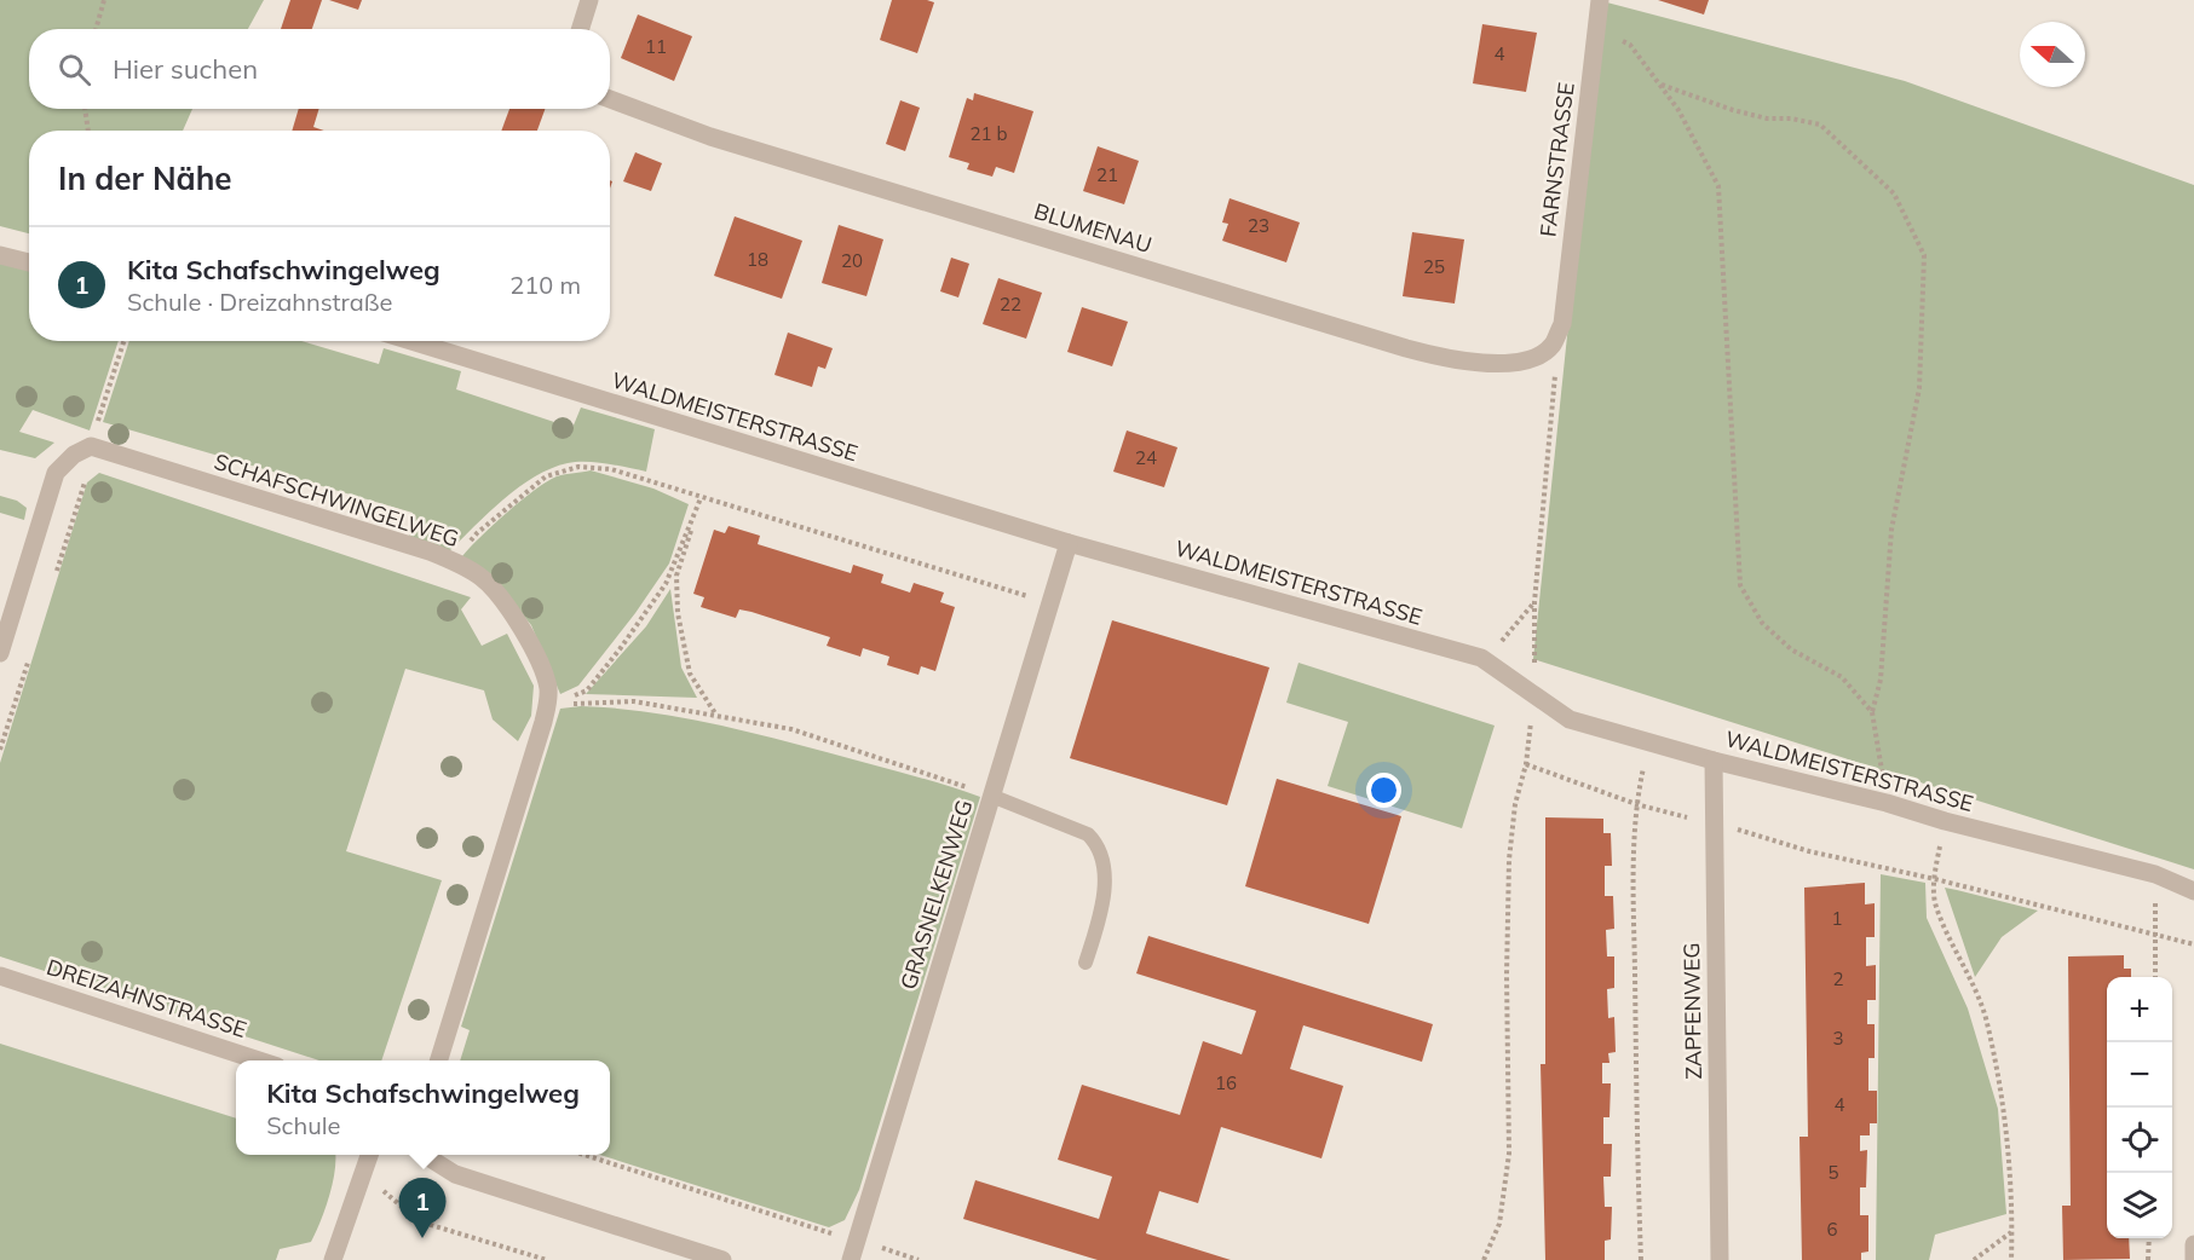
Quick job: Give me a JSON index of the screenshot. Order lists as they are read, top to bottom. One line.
{"streets":{"street":["FARNSTRASSE","BLUMENAU","WALDMEISTERSTRASSE","SCHAFSCHWINGELWEG","GRASNELKENWEG","DREIZAHNSTRASSE","ZAPFENWEG"]},"crossings":[["FARNSTRASSE","BLUMENAU"],["WALDMEISTERSTRASSE","GRASNELKENWEG"],["WALDMEISTERSTRASSE","ZAPFENWEG"]],"house_numbers":["11","4","21 b","21","23","18","20","25","22","24","1","2","3","16","4","5","6"],"north":"left","page":{"search":"Hier suchen","heading":"In der Nähe","list":[{"mark":"1","name":"Kita Schafschwingelweg","note":"Schule · Dreizahnstraße","value":"210 m"}],"map_buttons":["+","−"],"popup":["Kita Schafschwingelweg","Schule"],"pins":"1"}}
